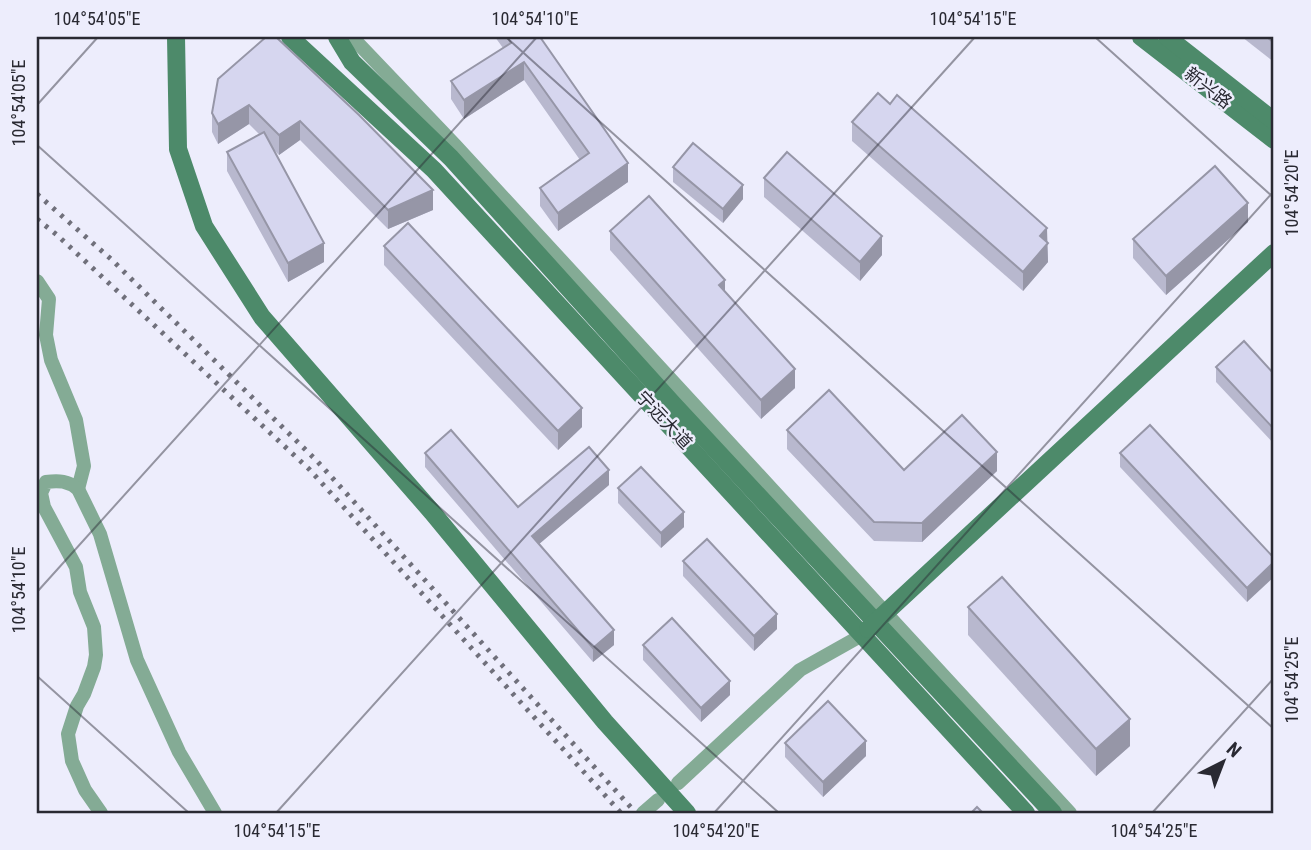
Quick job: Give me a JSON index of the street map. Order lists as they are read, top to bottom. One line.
{"streets":{"main road":["新兴路","宁远大道"]},"north":"top right","coordinates":["104°54'05\"E","104°54'10\"E","104°54'15\"E","104°54'20\"E","104°54'25\"E"]}
